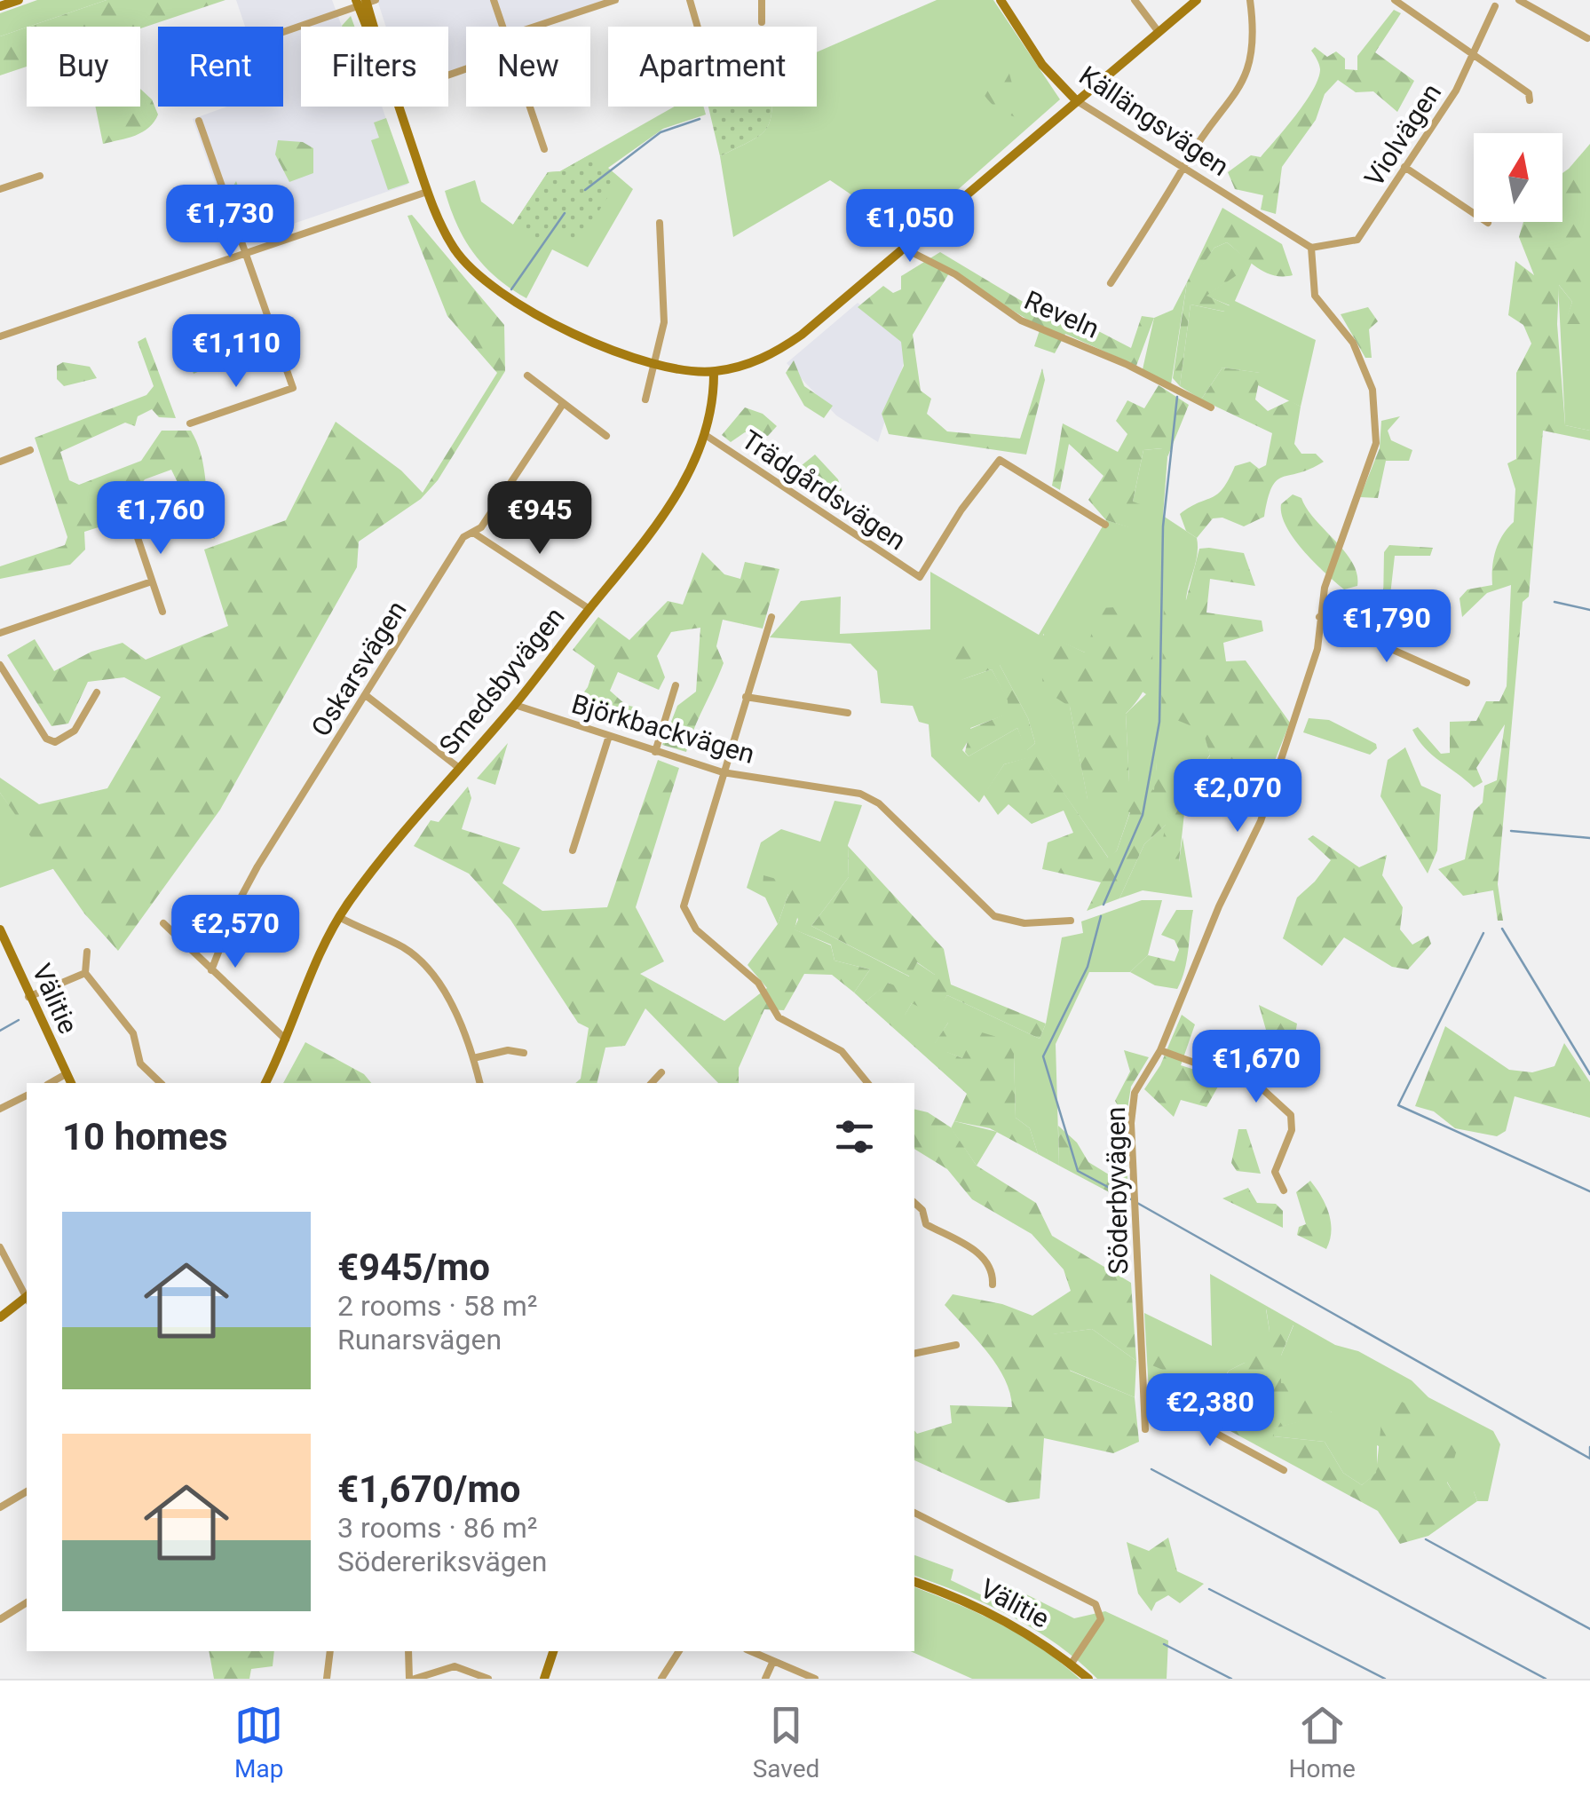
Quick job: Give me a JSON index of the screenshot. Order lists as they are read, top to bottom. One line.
{"streets":{"main road":["Källängsvägen","Smedsbyvägen","Välitie"],"street":["Violvägen","Reveln","Trädgårdsvägen","Oskarsvägen","Björkbackvägen","Söderbyvägen"]},"crossings":[["Källängsvägen","Violvägen"],["Källängsvägen","Söderbyvägen"],["Violvägen","Söderbyvägen"],["Trädgårdsvägen","Smedsbyvägen"],["Smedsbyvägen","Björkbackvägen"]],"north":"top","page":{"chip":["Buy","Rent","Filters","New","Apartment"],"price":["€1,730","€1,050","€1,110","€1,760","€945","€1,790","€2,070","€2,570","€1,670","€2,380"],"heading":"10 homes","list":[{"name":"€945/mo","note":"2 rooms · 58 m² · Runarsvägen"},{"name":"€1,670/mo","note":"3 rooms · 86 m² · Södereriksvägen"}],"tabs":["Map","Saved","Home"]}}
